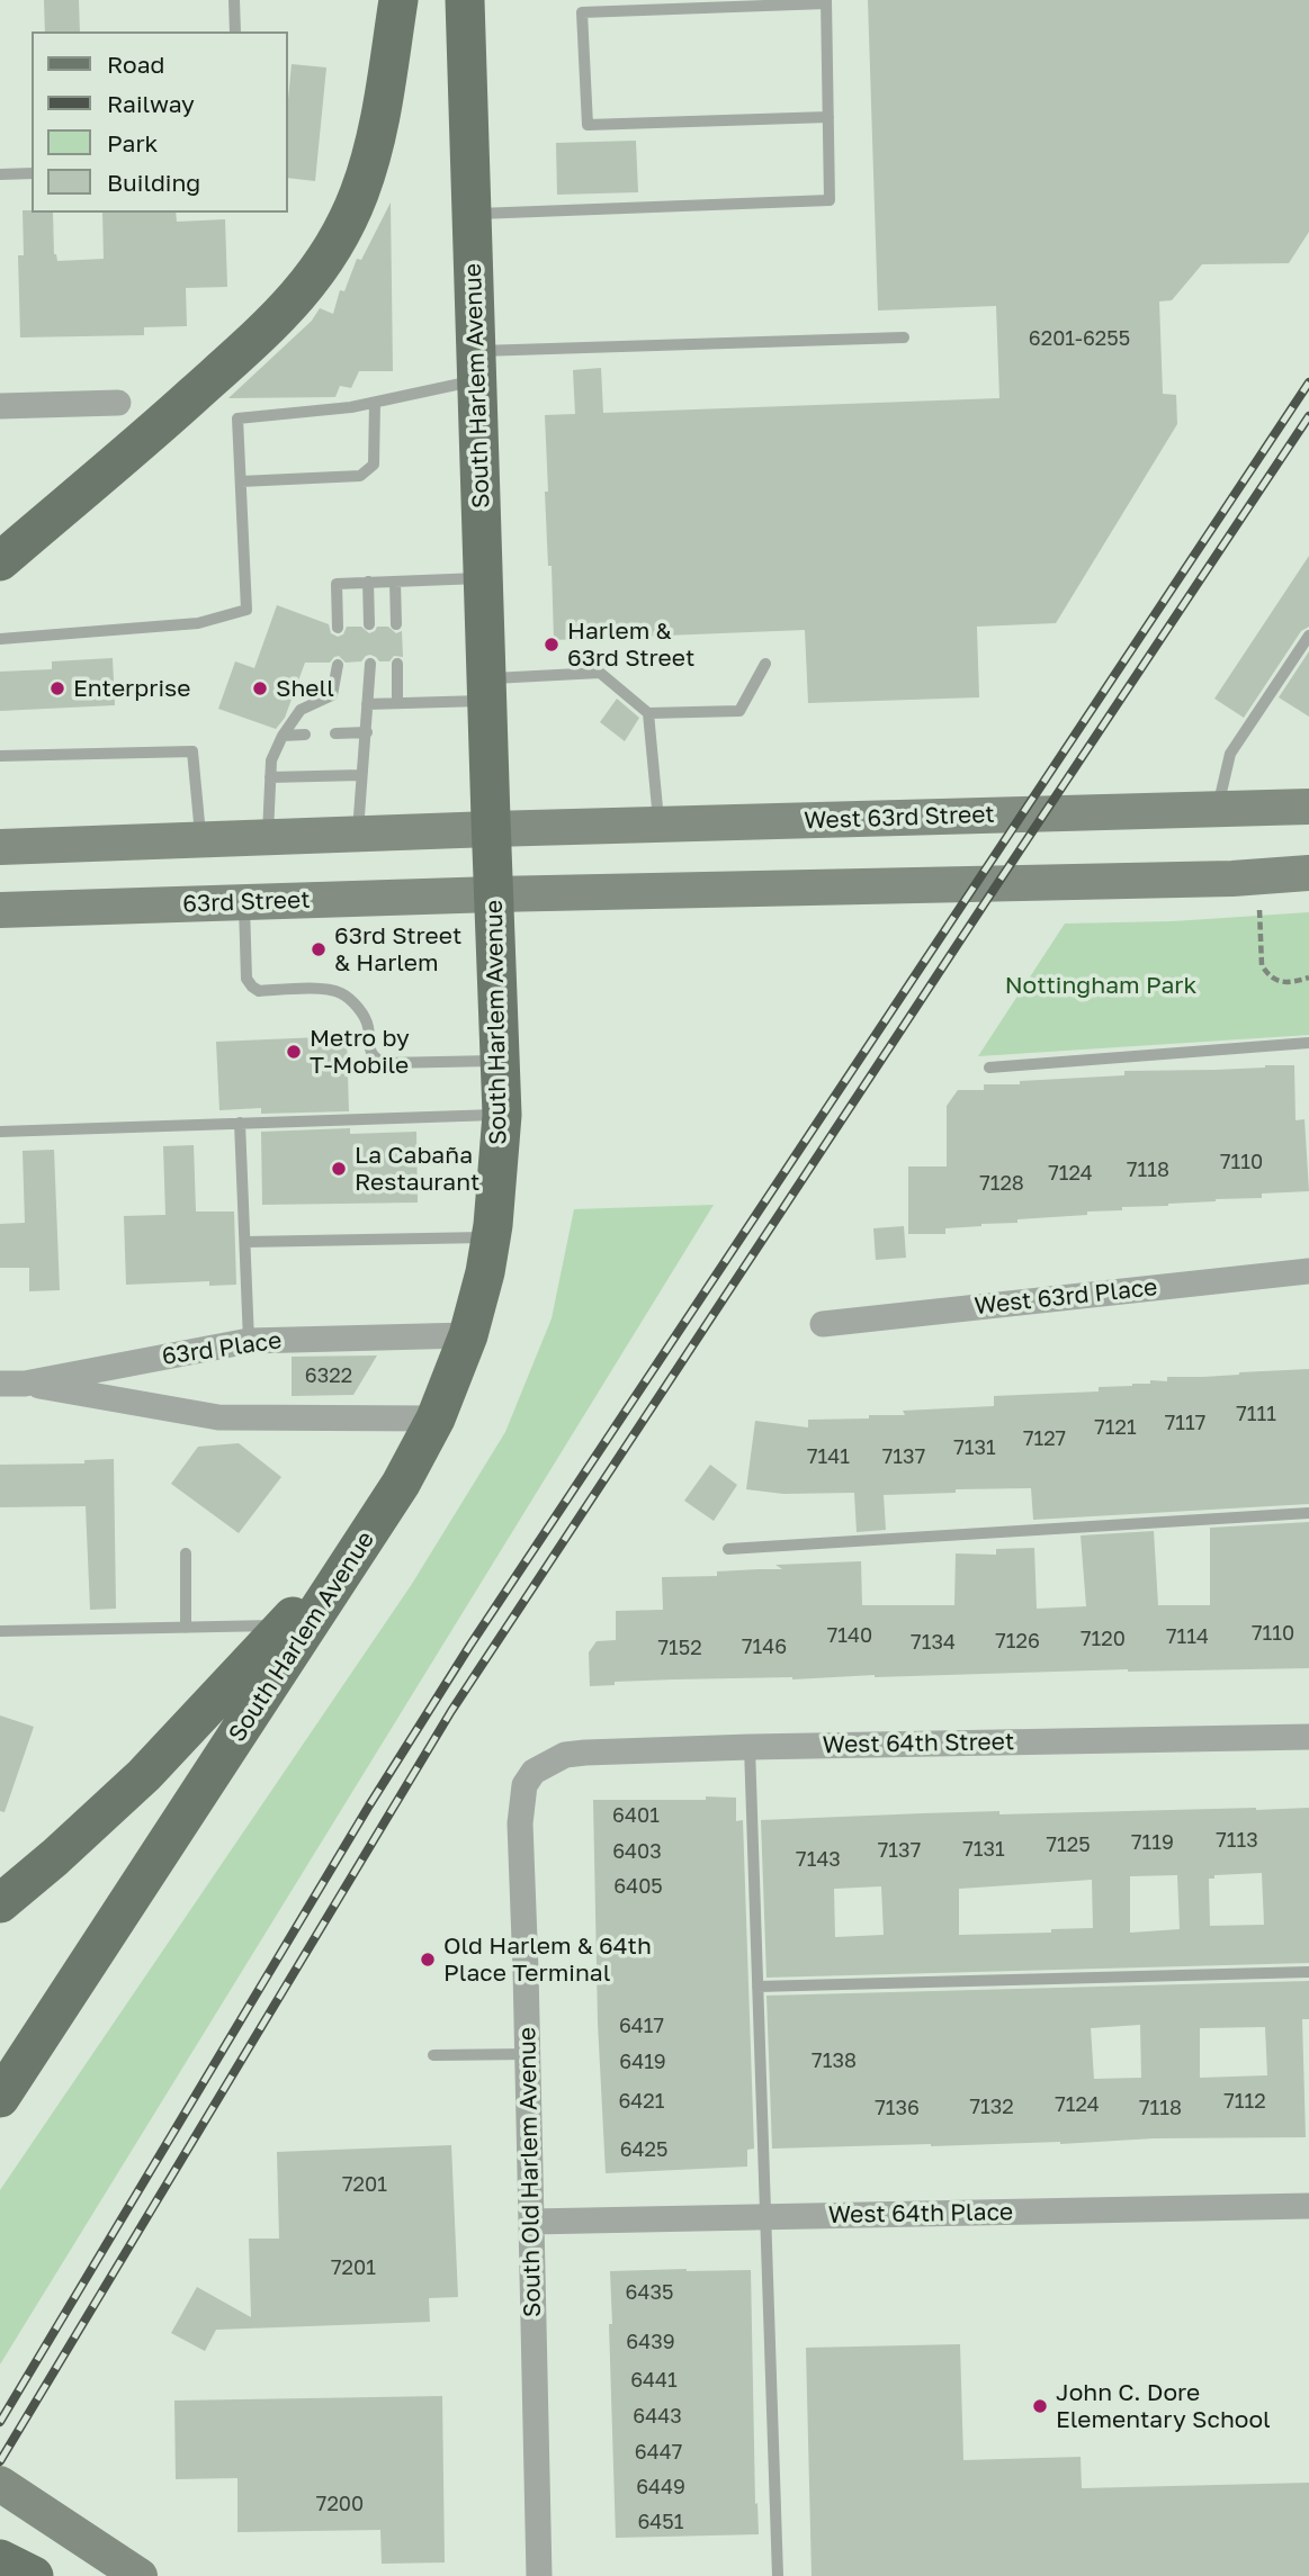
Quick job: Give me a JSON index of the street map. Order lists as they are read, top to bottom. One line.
{"streets":{"main road":["South Harlem Avenue","West 63rd Street","63rd Street"],"street":["West 63rd Place","63rd Place","West 64th Street","South Old Harlem Avenue","West 64th Place"]},"crossings":[["South Harlem Avenue","West 63rd Street"],["South Harlem Avenue","63rd Street"],["South Harlem Avenue","63rd Place"],["West 64th Street","South Old Harlem Avenue"],["South Old Harlem Avenue","West 64th Place"]],"parks":["Nottingham Park"],"places":["Harlem & 63rd Street","Enterprise","Shell","63rd Street & Harlem","Metro by T-Mobile","La Cabaña Restaurant","Old Harlem & 64th Place Terminal","John C. Dore Elementary School"],"house_numbers":["6201-6255","7110","7118","7124","7128","6322","7111","7117","7121","7127","7131","7141","7137","7110","7140","7114","7120","7126","7134","7146","7152","6401","7113","7119","7125","7131","7137","6403","7143","6405","6417","7138","6419","6421","7112","7124","7132","7136","7118","6425","7201","7201","6435","6439","6441","6443","6447","6449","7200","6451"],"legend":["Road","Railway","Park","Building"]}
